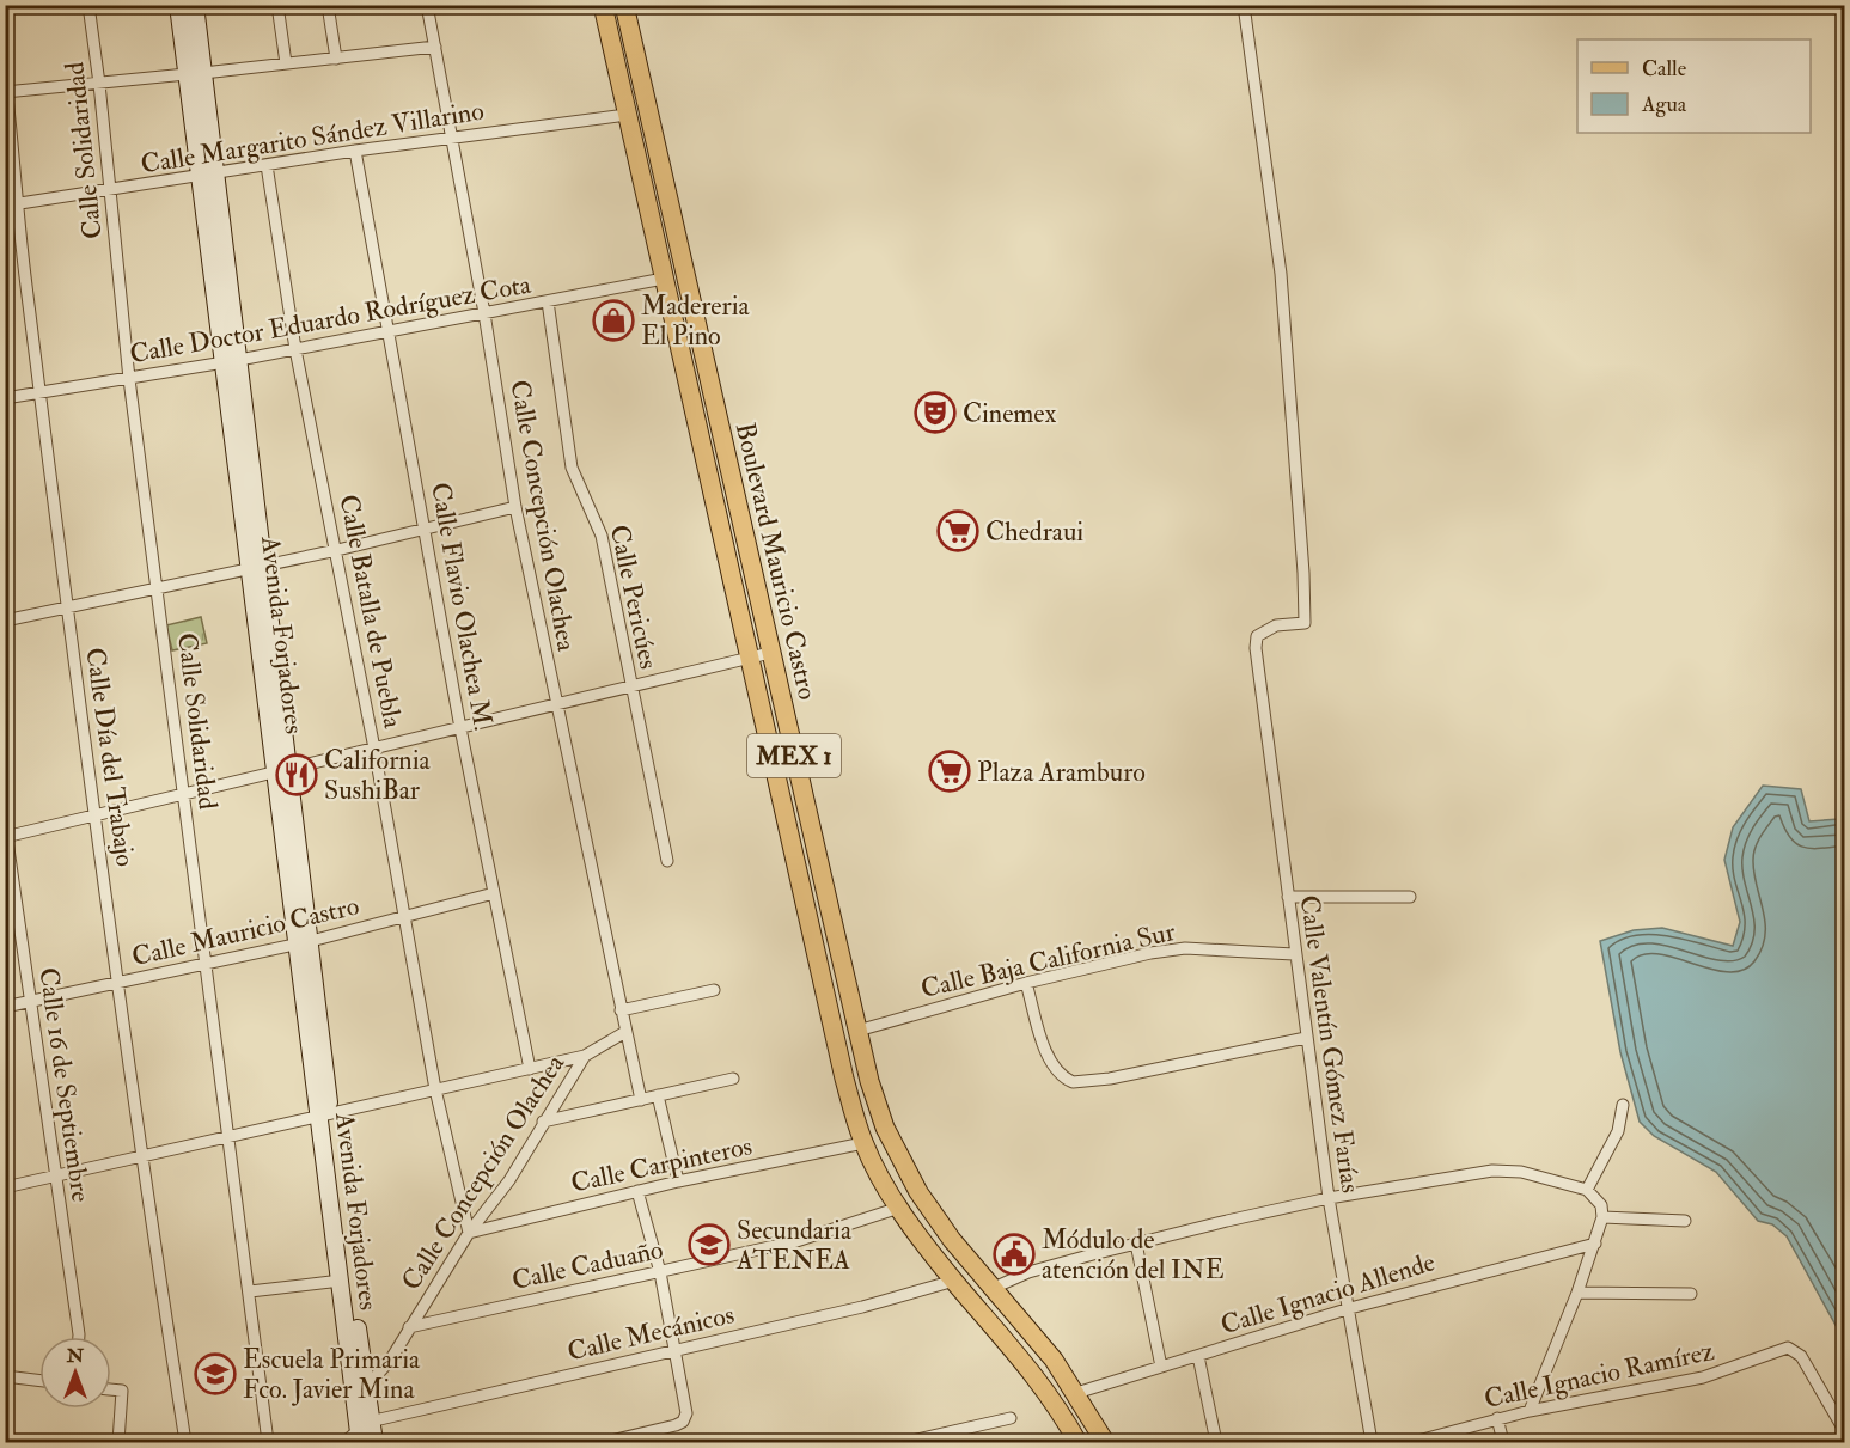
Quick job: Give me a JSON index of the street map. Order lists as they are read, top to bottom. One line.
{"streets":{"main road":["Boulevard Mauricio Castro","Avenida Forjadores","MEX 1"],"street":["Calle Margarito Sández Villarino","Calle Solidaridad","Calle Doctor Eduardo Rodríguez Cota","Calle Concepción Olachea","Calle Pericúes","Calle Flavio Olachea M.","Calle Batalla de Puebla","Calle Día del Trabajo","Calle Mauricio Castro","Calle Baja California Sur","Calle Valentín Gómez Farías","Calle 16 de Septiembre","Calle Carpinteros","Calle Caduaño","Calle Ignacio Allende","Calle Mecánicos","Calle Ignacio Ramírez"]},"crossings":[["Calle Margarito Sández Villarino","Calle Solidaridad"],["Calle Margarito Sández Villarino","Calle Concepción Olachea"],["Calle Margarito Sández Villarino","Boulevard Mauricio Castro"],["Calle Margarito Sández Villarino","Calle Flavio Olachea M."],["Calle Margarito Sández Villarino","Calle Batalla de Puebla"],["Calle Margarito Sández Villarino","Avenida Forjadores"],["Calle Margarito Sández Villarino","Calle Día del Trabajo"],["Calle Solidaridad","Calle Doctor Eduardo Rodríguez Cota"],["Calle Solidaridad","Calle Mauricio Castro"],["Calle Doctor Eduardo Rodríguez Cota","Calle Concepción Olachea"],["Calle Doctor Eduardo Rodríguez Cota","Boulevard Mauricio Castro"],["Calle Doctor Eduardo Rodríguez Cota","Calle Pericúes"],["Calle Doctor Eduardo Rodríguez Cota","Calle Flavio Olachea M."],["Calle Doctor Eduardo Rodríguez Cota","Calle Batalla de Puebla"],["Calle Doctor Eduardo Rodríguez Cota","Avenida Forjadores"],["Calle Doctor Eduardo Rodríguez Cota","Calle Día del Trabajo"],["Calle Concepción Olachea","Calle Batalla de Puebla"],["Calle Concepción Olachea","Avenida Forjadores"],["Calle Concepción Olachea","Calle Carpinteros"],["Calle Concepción Olachea","Calle Caduaño"],["Boulevard Mauricio Castro","Calle Baja California Sur"],["Boulevard Mauricio Castro","Calle Carpinteros"],["Boulevard Mauricio Castro","Calle Caduaño"],["Boulevard Mauricio Castro","Calle Ignacio Allende"],["Boulevard Mauricio Castro","Calle Mecánicos"],["Calle Flavio Olachea M.","Calle Mauricio Castro"],["Calle Batalla de Puebla","Calle Mauricio Castro"],["Calle Batalla de Puebla","Calle Carpinteros"],["Avenida Forjadores","Calle Mauricio Castro"],["Avenida Forjadores","Calle Mecánicos"],["Calle Día del Trabajo","Calle Mauricio Castro"],["Calle Mauricio Castro","Calle 16 de Septiembre"],["Calle Baja California Sur","Calle Valentín Gómez Farías"],["Calle Valentín Gómez Farías","Calle Ignacio Allende"]],"places":{"shop":["Madereria El Pino"],"theatre":["Cinemex"],"supermarket":["Chedraui","Plaza Aramburo"],"restaurant":["California SushiBar"],"school or university":["Secundaria ATENEA","Escuela Primaria Fco. Javier Mina"],"public building":["Módulo de atención del INE"]},"legend":["Calle","Agua"],"north":"top"}
